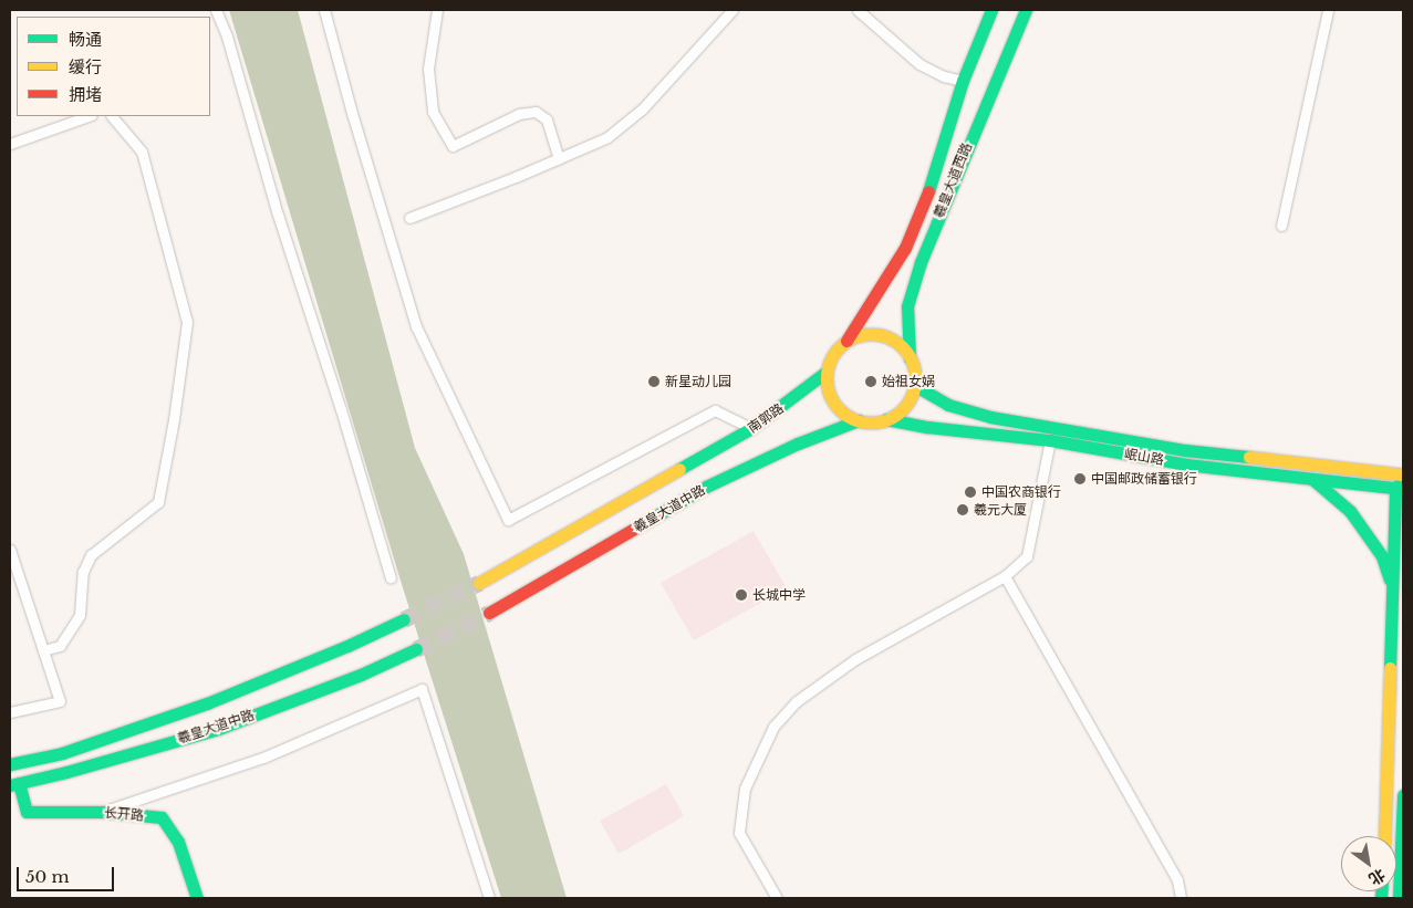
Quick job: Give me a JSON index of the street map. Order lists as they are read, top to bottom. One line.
{"streets":{"main road":["羲皇大道西路","南郭路","岷山路","羲皇大道中路","长开路"]},"crossings":[["羲皇大道西路","南郭路"],["羲皇大道西路","岷山路"],["羲皇大道西路","羲皇大道中路"],["南郭路","岷山路"],["南郭路","羲皇大道中路"],["岷山路","羲皇大道中路"],["羲皇大道中路","长开路"]],"places":["新星动儿园","始祖女娲","中国邮政储蓄银行","中国农商银行","羲元大厦","长城中学"],"legend":["畅通","缓行","拥堵"],"scale_bar":"50 m","north":"bottom right"}
